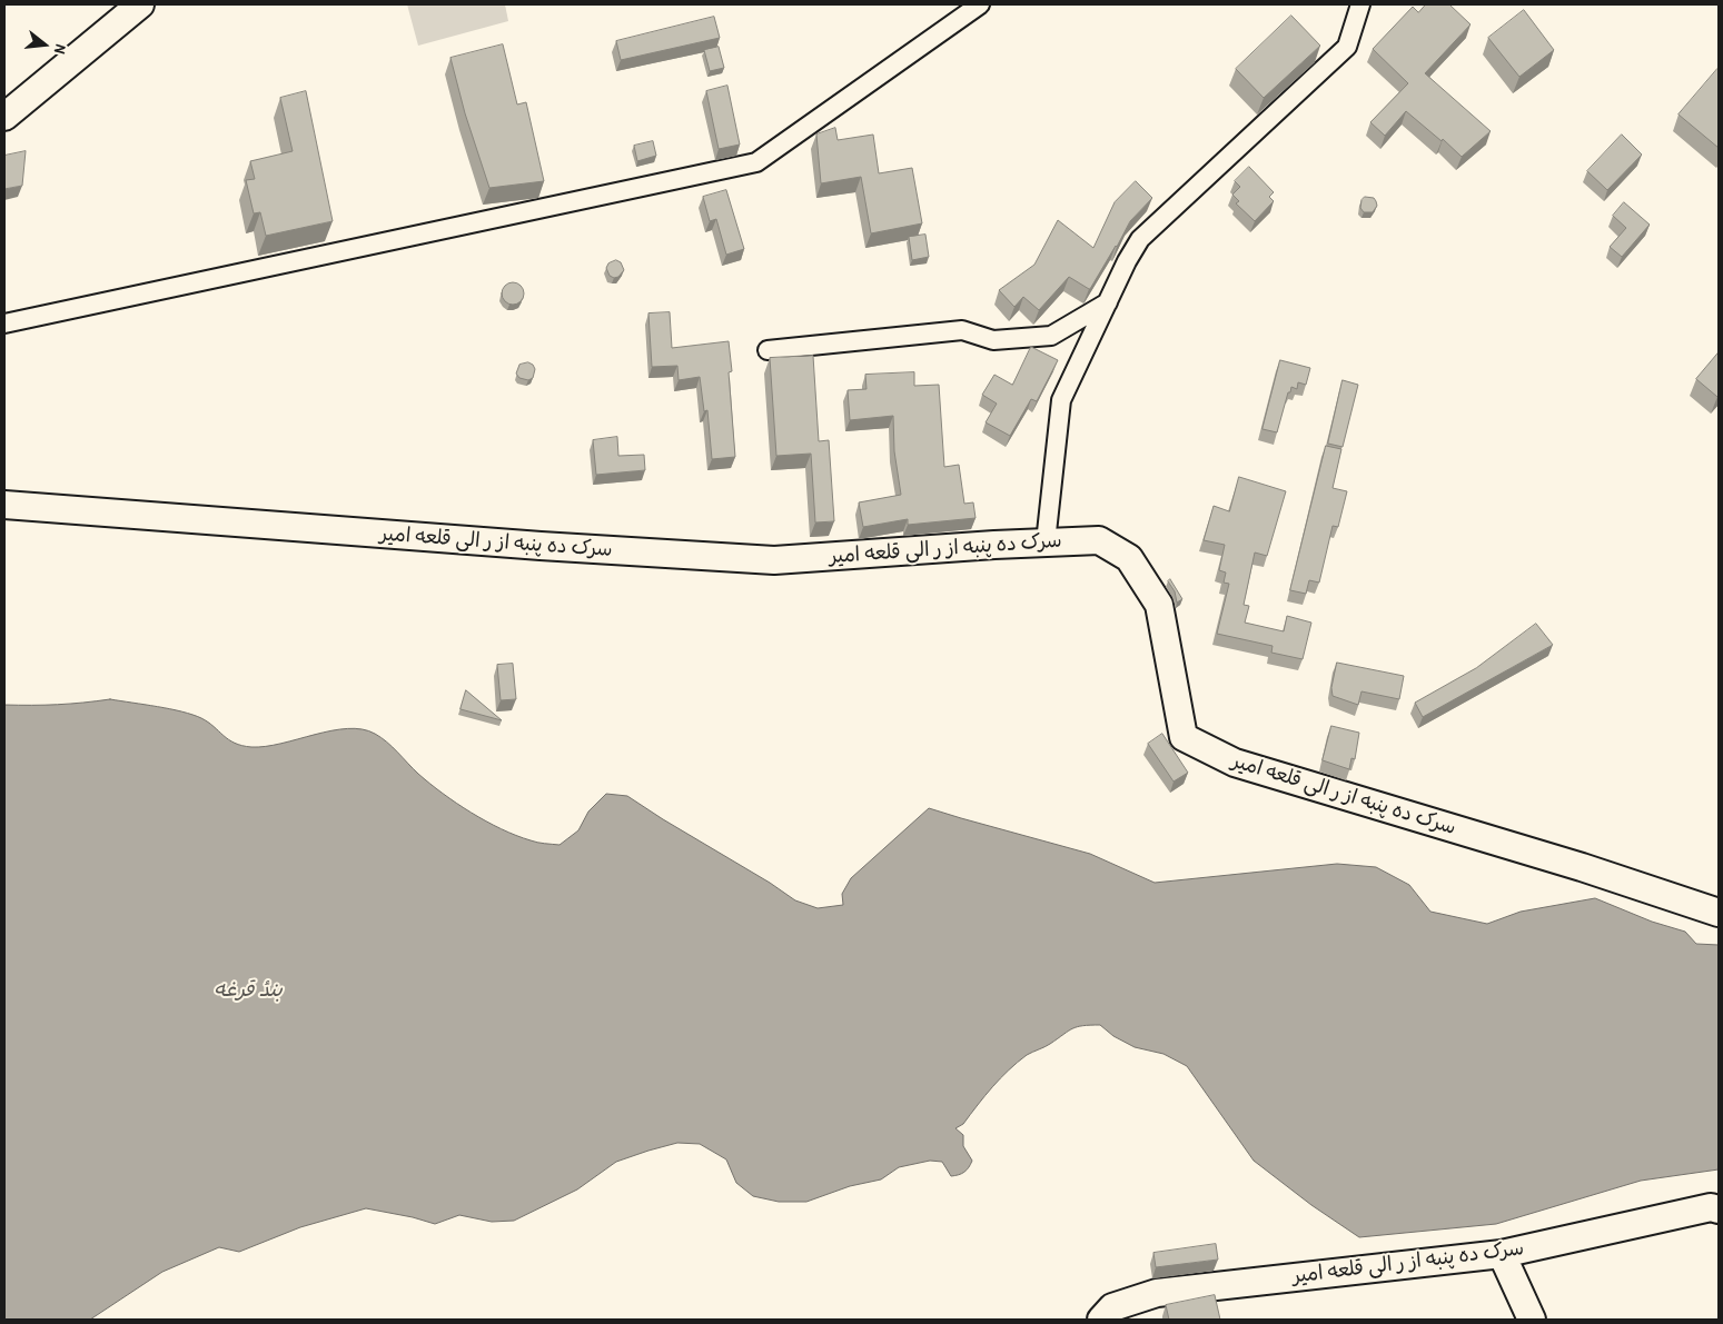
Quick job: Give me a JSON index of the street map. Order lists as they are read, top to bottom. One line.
{"streets":{"street":["سرک ده پنبه از ر الی قلعه امیر"]},"water":["بندٔ قرغه"],"north":"right"}
